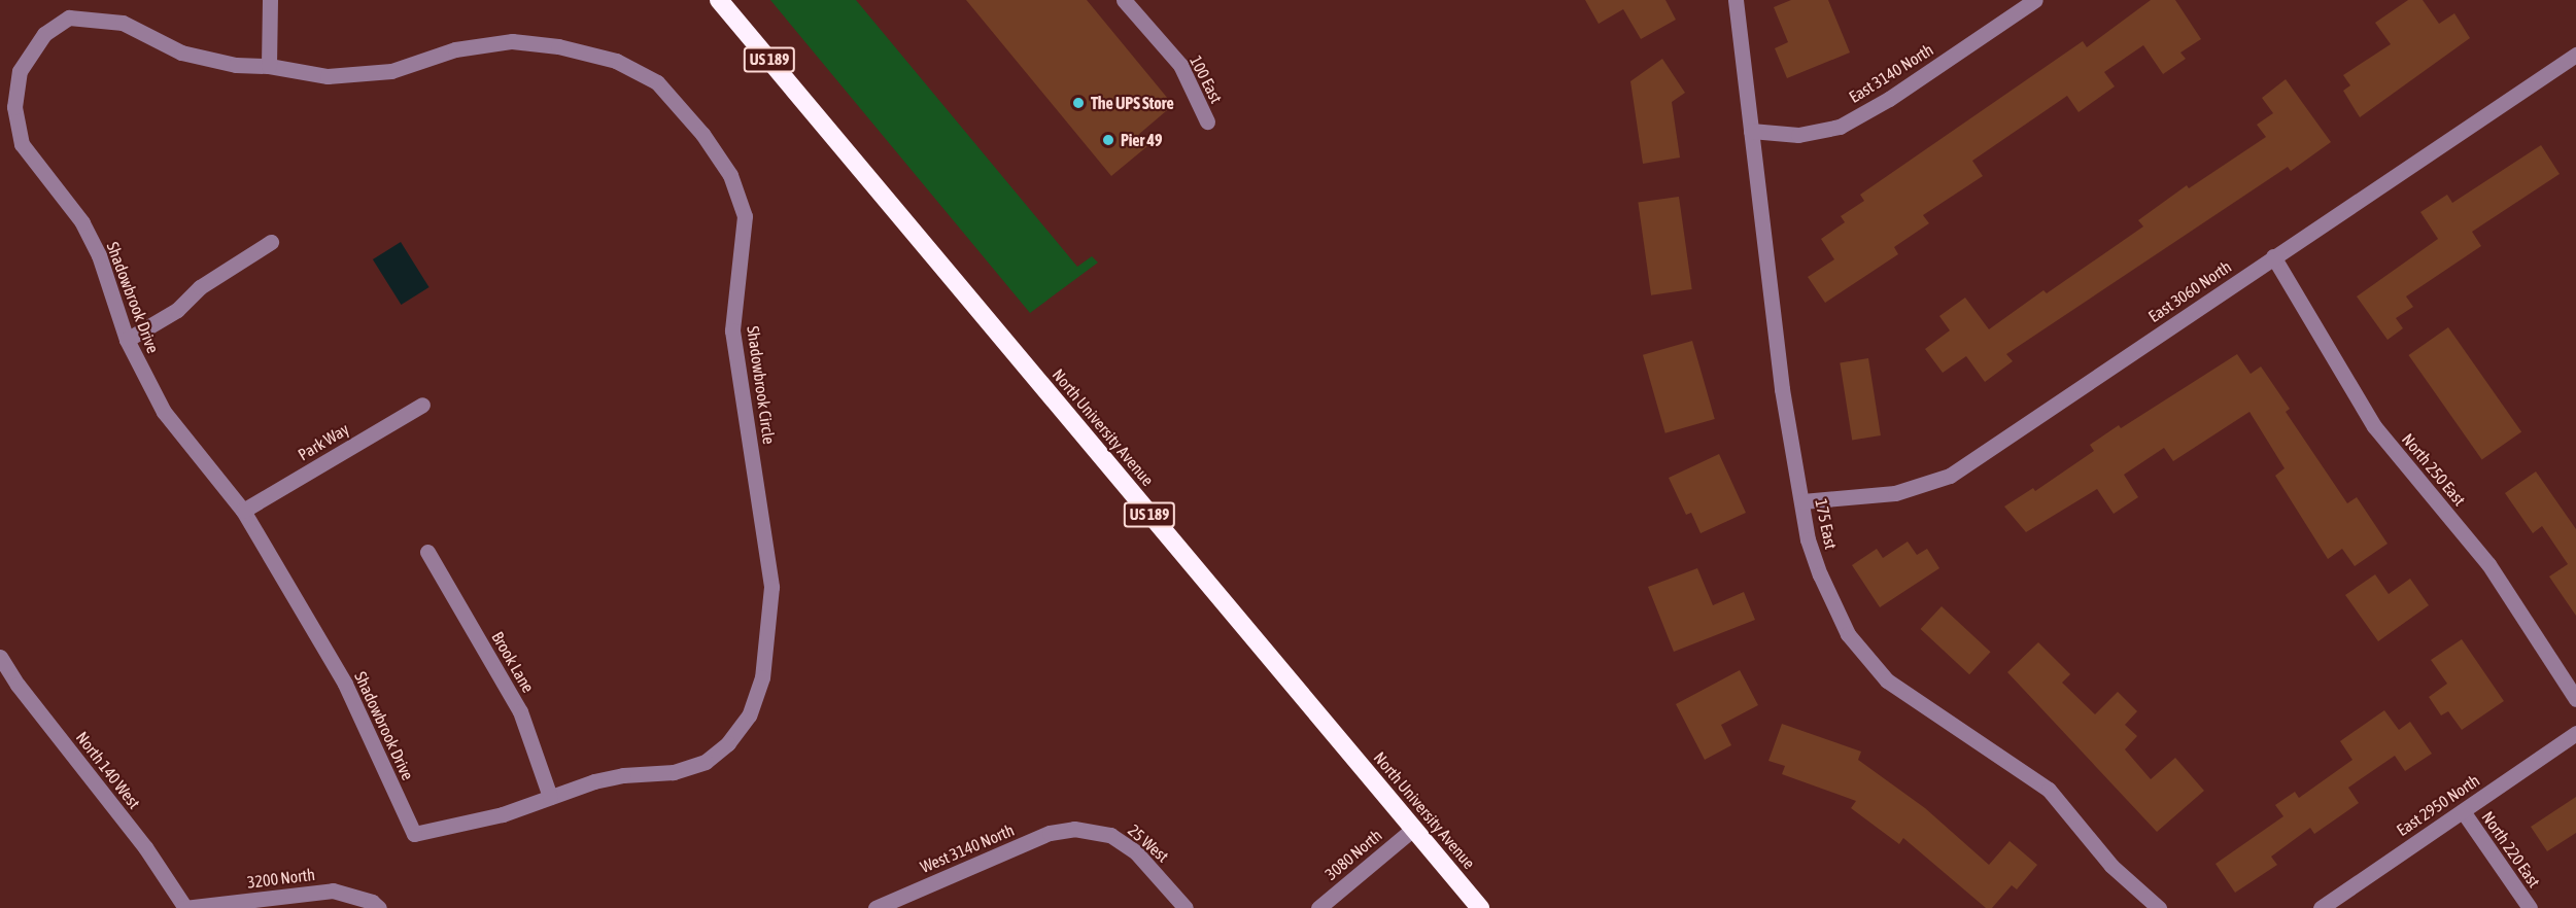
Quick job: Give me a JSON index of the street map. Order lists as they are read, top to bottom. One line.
{"streets":{"highway":["US 189","North University Avenue"],"street":["East 3140 North","100 East","East 3060 North","Shadowbrook Drive","Shadowbrook Circle","Park Way","North 250 East","175 East","Brook Lane","North 140 West","East 2950 North","25 West","West 3140 North","North 220 East","3080 North","3200 North"]},"crossings":[["East 3140 North","175 East"],["East 3060 North","North 250 East"],["East 3060 North","175 East"],["Shadowbrook Drive","Shadowbrook Circle"],["Shadowbrook Drive","Park Way"],["Shadowbrook Circle","Brook Lane"],["North University Avenue","3080 North"],["North 140 West","3200 North"],["East 2950 North","North 220 East"],["25 West","West 3140 North"]],"places":["The UPS Store","Pier 49"]}
